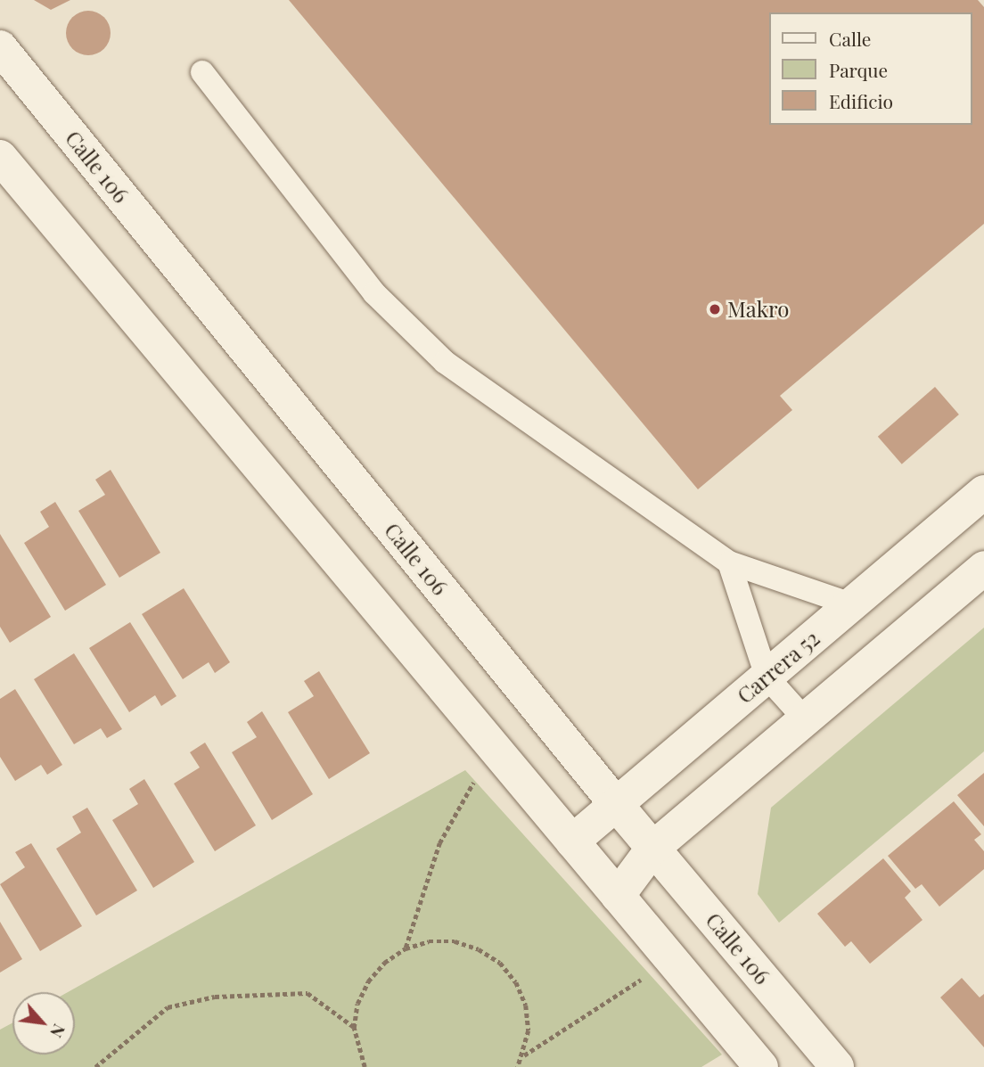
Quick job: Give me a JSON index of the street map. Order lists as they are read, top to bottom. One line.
{"streets":{"street":["Calle 106","Carrera 52"]},"crossings":[["Calle 106","Carrera 52"]],"places":["Makro"],"legend":["Calle","Parque","Edificio"],"north":"bottom right"}
